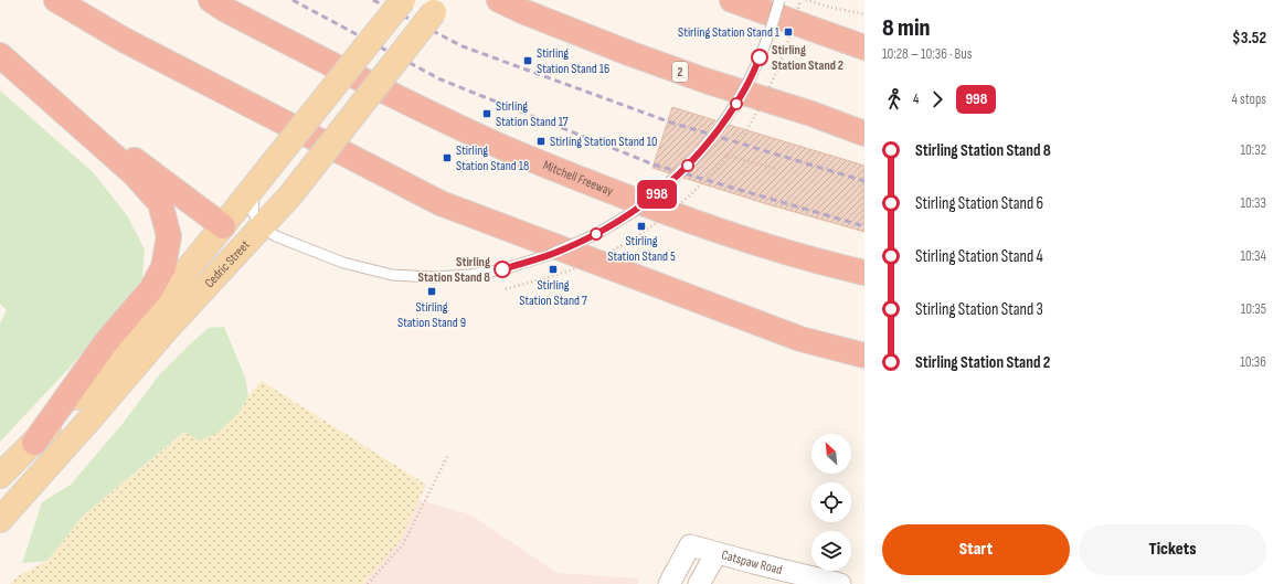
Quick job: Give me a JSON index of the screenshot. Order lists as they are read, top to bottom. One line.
{"streets":{"highway":["2","Mitchell Freeway"],"main road":["Cedric Street"],"street":["Catspaw Road"]},"places":{"transit":["Stirling Station Stand 1","Stirling Station Stand 16","Stirling Station Stand 17","Stirling Station Stand 10","Stirling Station Stand 18","Stirling Station Stand 5","Stirling Station Stand 7","Stirling Station Stand 9"],"other":["Stirling Station Stand 2","Stirling Station Stand 8"]},"lines":["bus line 998"],"north":"top left","page":{"on_map":"998","heading":["8 min","10:28 – 10:36 · Bus","$3.52"],"legs":["4","998","4 stops"],"list":[{"name":"Stirling Station Stand 8","value":"10:32"},{"name":"Stirling Station Stand 6","value":"10:33"},{"name":"Stirling Station Stand 4","value":"10:34"},{"name":"Stirling Station Stand 3","value":"10:35"},{"name":"Stirling Station Stand 2","value":"10:36"}],"buttons":["Start","Tickets"]}}
